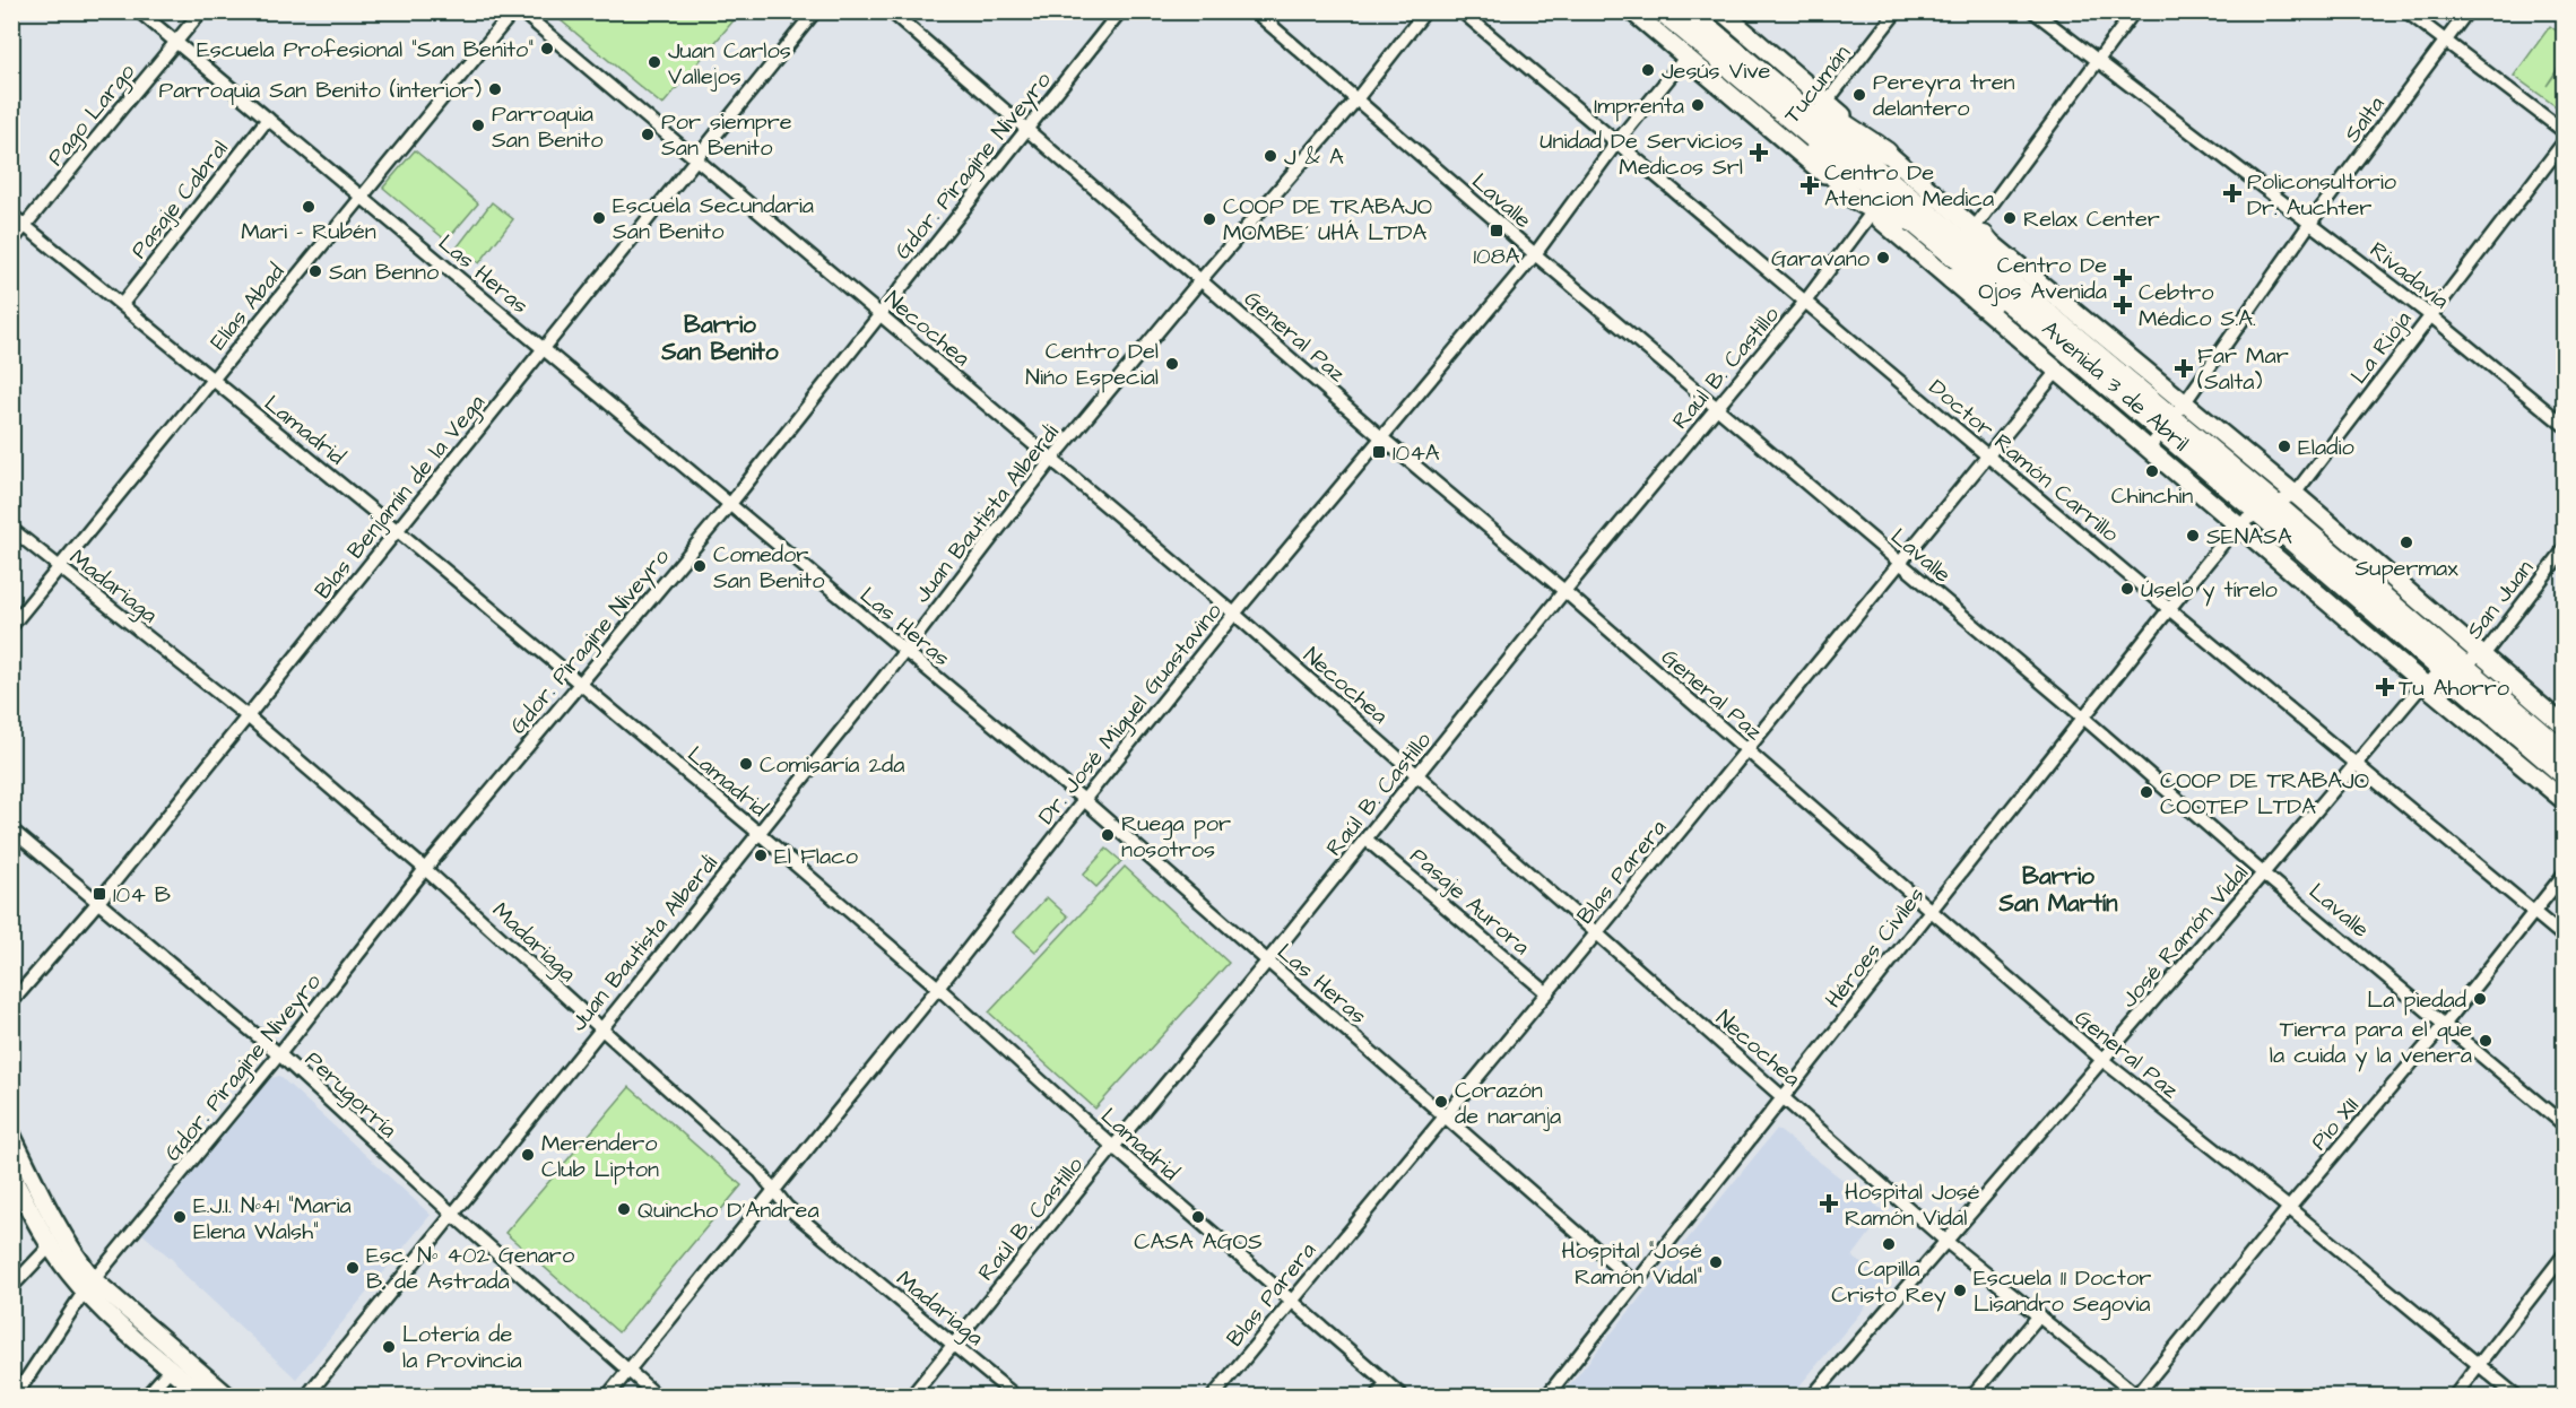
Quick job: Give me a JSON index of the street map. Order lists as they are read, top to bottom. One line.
{"streets":{"highway":["Avenida 3 de Abril"],"street":["Tucumán","Pago Largo","Salta","Gdor. Piragine Niveyro","Pasaje Cabral","Lavalle","Las Heras","Rivadavia","Elías Abad","Necochea","General Paz","La Rioja","Raúl B. Castillo","Lamadrid","Doctor Ramón Carrillo","Blas Benjamín de la Vega","Juan Bautista Alberdi","Madariaga","San Juan","Dr. José Miguel Guastavino","Blas Parera","Pasaje Aurora","José Ramón Vidal","Héroes Civiles","Perugorría","Pio XII"]},"crossings":[["Tucumán","Avenida 3 de Abril"],["Pago Largo","Las Heras"],["Pago Largo","Lamadrid"],["Salta","Rivadavia"],["Salta","Avenida 3 de Abril"],["Gdor. Piragine Niveyro","Las Heras"],["Gdor. Piragine Niveyro","Necochea"],["Gdor. Piragine Niveyro","General Paz"],["Gdor. Piragine Niveyro","Lamadrid"],["Gdor. Piragine Niveyro","Madariaga"],["Gdor. Piragine Niveyro","Perugorría"],["Pasaje Cabral","Las Heras"],["Pasaje Cabral","Lamadrid"],["Lavalle","Raúl B. Castillo"],["Lavalle","Juan Bautista Alberdi"],["Lavalle","Dr. José Miguel Guastavino"],["Lavalle","Blas Parera"],["Lavalle","José Ramón Vidal"],["Lavalle","Héroes Civiles"],["Lavalle","Pio XII"],["Las Heras","Elías Abad"],["Las Heras","Raúl B. Castillo"],["Las Heras","Blas Benjamín de la Vega"],["Las Heras","Juan Bautista Alberdi"],["Las Heras","Dr. José Miguel Guastavino"],["Las Heras","Blas Parera"],["Las Heras","Héroes Civiles"],["Rivadavia","La Rioja"],["Elías Abad","Lamadrid"],["Elías Abad","Madariaga"],["Necochea","Raúl B. Castillo"],["Necochea","Blas Benjamín de la Vega"],["Necochea","Juan Bautista Alberdi"],["Necochea","Dr. José Miguel Guastavino"],["Necochea","Blas Parera"],["Necochea","José Ramón Vidal"],["Necochea","Héroes Civiles"],["Necochea","Pio XII"],["General Paz","Raúl B. Castillo"],["General Paz","Juan Bautista Alberdi"],["General Paz","Dr. José Miguel Guastavino"],["General Paz","Blas Parera"],["General Paz","José Ramón Vidal"],["General Paz","Héroes Civiles"],["General Paz","Pio XII"],["La Rioja","Avenida 3 de Abril"],["La Rioja","Héroes Civiles"],["Raúl B. Castillo","Avenida 3 de Abril"],["Raúl B. Castillo","Lamadrid"],["Raúl B. Castillo","Doctor Ramón Carrillo"],["Raúl B. Castillo","Madariaga"],["Raúl B. Castillo","Pasaje Aurora"],["Avenida 3 de Abril","San Juan"],["Avenida 3 de Abril","Dr. José Miguel Guastavino"],["Avenida 3 de Abril","Blas Parera"],["Avenida 3 de Abril","José Ramón Vidal"],["Avenida 3 de Abril","Héroes Civiles"],["Lamadrid","Blas Benjamín de la Vega"],["Lamadrid","Juan Bautista Alberdi"],["Lamadrid","Dr. José Miguel Guastavino"],["Lamadrid","Blas Parera"],["Doctor Ramón Carrillo","Dr. José Miguel Guastavino"],["Doctor Ramón Carrillo","Blas Parera"],["Doctor Ramón Carrillo","José Ramón Vidal"],["Doctor Ramón Carrillo","Héroes Civiles"],["Doctor Ramón Carrillo","Pio XII"],["Blas Benjamín de la Vega","Madariaga"],["Blas Benjamín de la Vega","Perugorría"],["Juan Bautista Alberdi","Madariaga"],["Juan Bautista Alberdi","Perugorría"],["Madariaga","Dr. José Miguel Guastavino"],["San Juan","José Ramón Vidal"],["Dr. José Miguel Guastavino","Perugorría"],["Blas Parera","Pasaje Aurora"]],"districts":["Barrio San Benito","Barrio San Martín"],"places":{"other":["Escuela Profesional \"San Benito\"","Juan Carlos Vallejos","Jesús Vive","Parroquia San Benito (interior)","Pereyra tren delantero","Imprenta","Parroquia San Benito","Por siempre San Benito","J & A","Mari - Rubén","Escuela Secundaria San Benito","Relax Center","COOP DE TRABAJO MOMBE´ UHÁ LTDA","Garavano","San Benno","Centro Del Nińo Especial","Eladio","Chinchin","SENASA","Supermax","Comedor San Benito","Úselo y tírelo","Comisaría 2da","COOP DE TRABAJO COOTEP LTDA","Ruega por nosotros","El Flaco","La piedad","Tierra para el que la cuida y la venera","Corazón de naranja","Merendero Club Lipton","Quincho D'Andrea","E.J.I. Nº41 \"Maria Elena Walsh\"","CASA AGOS","Capilla Cristo Rey","Hospital \"José Ramón Vidal\"","Esc. Nº 402 Genaro B. de Astrada","Escuela 11 Doctor Lisandro Segovia","Lotería de la Provincia"],"health":["Unidad De Servicios Medicos Srl","Centro De Atencion Medica","Policonsultorio Dr. Auchter","Centro De Ojos Avenida","Cebtro Médico S.A.","Far Mar (Salta)","Tu Ahorro","Hospital José Ramón Vidal"],"transit":["108A","104A","104 B"]}}
